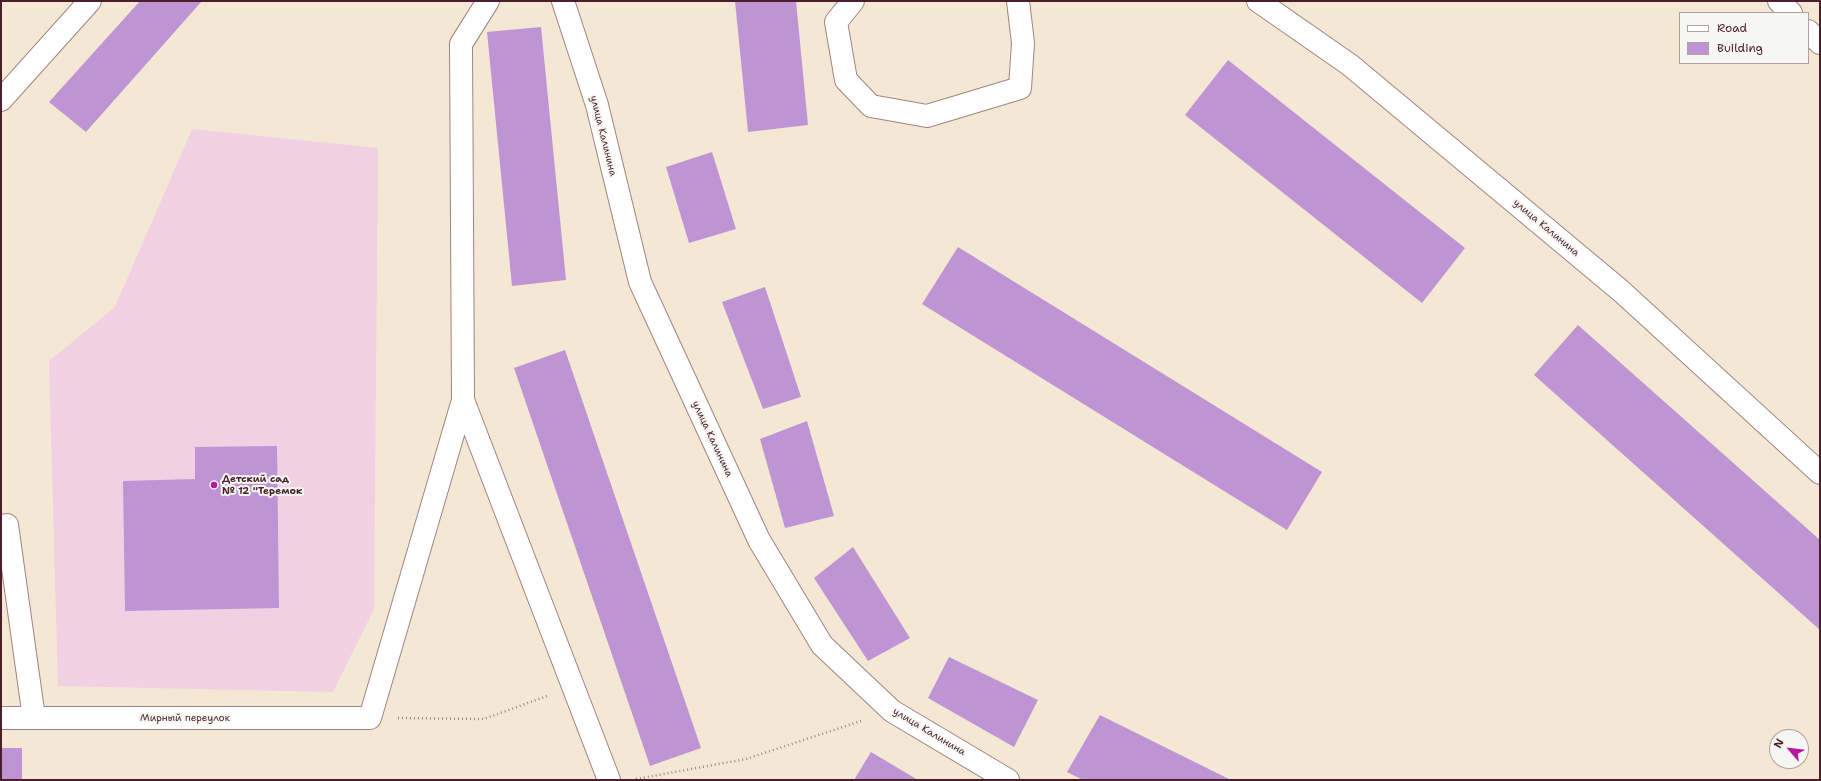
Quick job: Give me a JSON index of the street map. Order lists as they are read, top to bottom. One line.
{"streets":{"street":["улица Калинина","Мирный переулок"]},"places":["Детский сад № 12 \"Теремок"],"legend":["Road","Building"],"north":"top left"}
